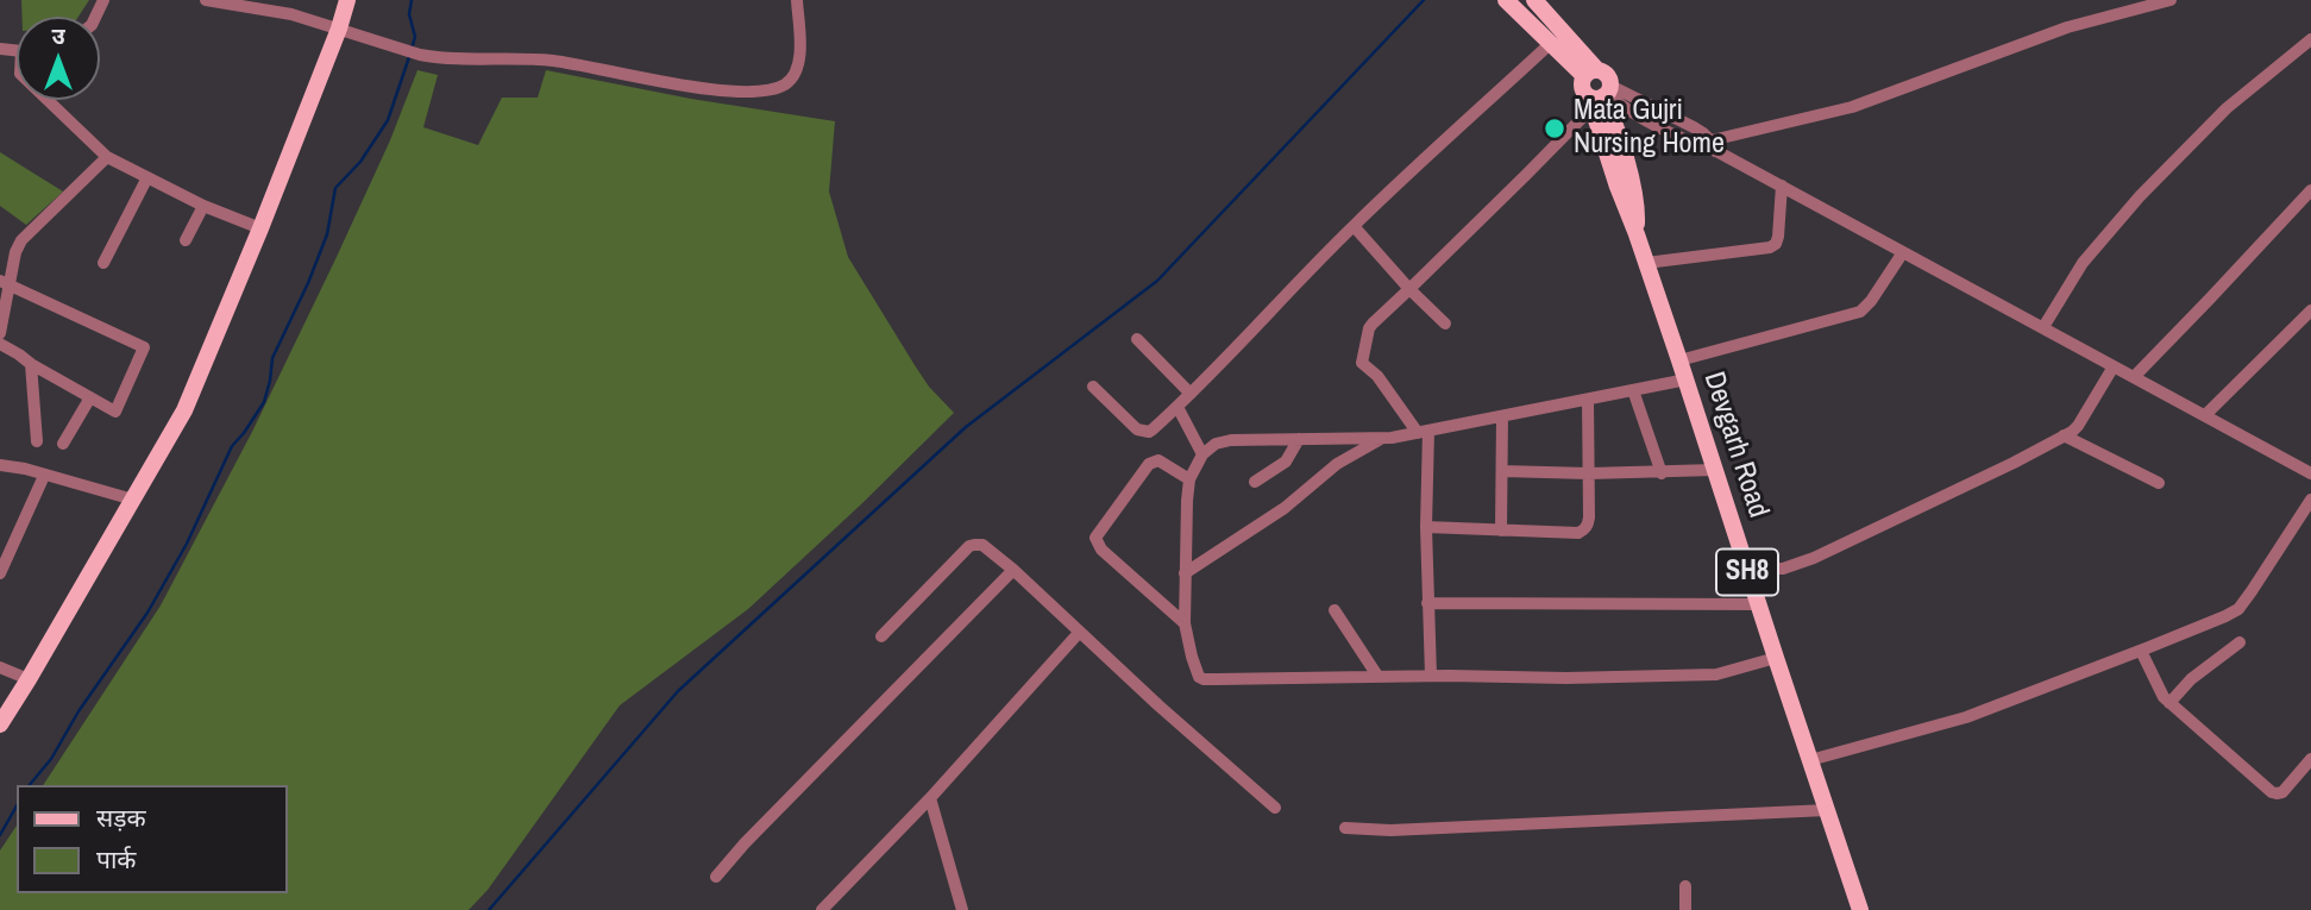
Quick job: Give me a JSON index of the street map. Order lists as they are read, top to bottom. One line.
{"streets":{"main road":["Devgarh Road","SH8"]},"crossings":[["Devgarh Road","SH8"]],"places":["Mata Gujri Nursing Home"],"legend":["सड़क","पार्क"],"north":"top"}
